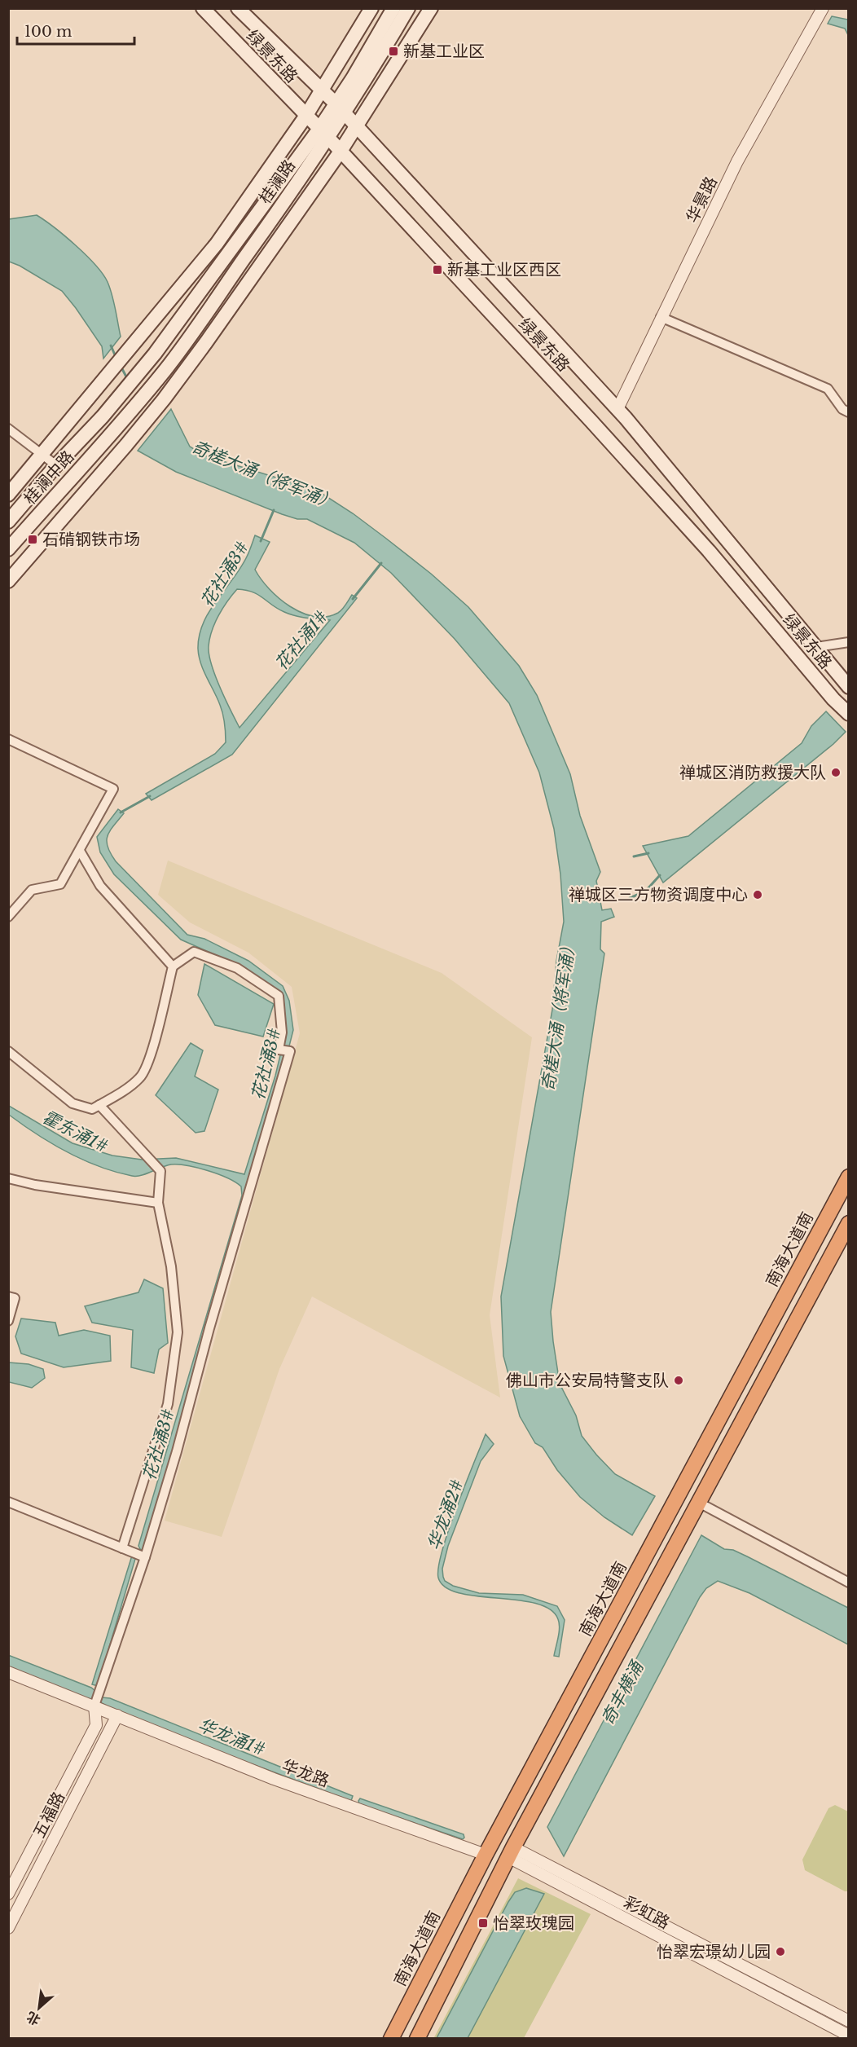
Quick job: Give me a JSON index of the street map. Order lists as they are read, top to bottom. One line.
{"streets":{"highway":["南海大道南"],"main road":["绿景东路","桂澜路","桂澜中路"],"street":["华景路","华龙路","五福路","彩虹路"]},"crossings":[["绿景东路","桂澜路"],["绿景东路","华景路"],["桂澜路","桂澜中路"],["南海大道南","华龙路"],["华龙路","五福路"]],"water":["奇槎大涌（将军涌）","花社涌3#","花社涌1#","霍东涌1#","华龙涌2#","奇丰横涌","华龙涌1#"],"places":{"transit":["新基工业区","新基工业区西区","石𬒔钢铁市场","怡翠玫瑰园"],"other":["禅城区消防救援大队","禅城区三方物资调度中心","佛山市公安局特警支队","怡翠宏璟幼儿园"]},"scale_bar":"100 m","north":"bottom left"}
